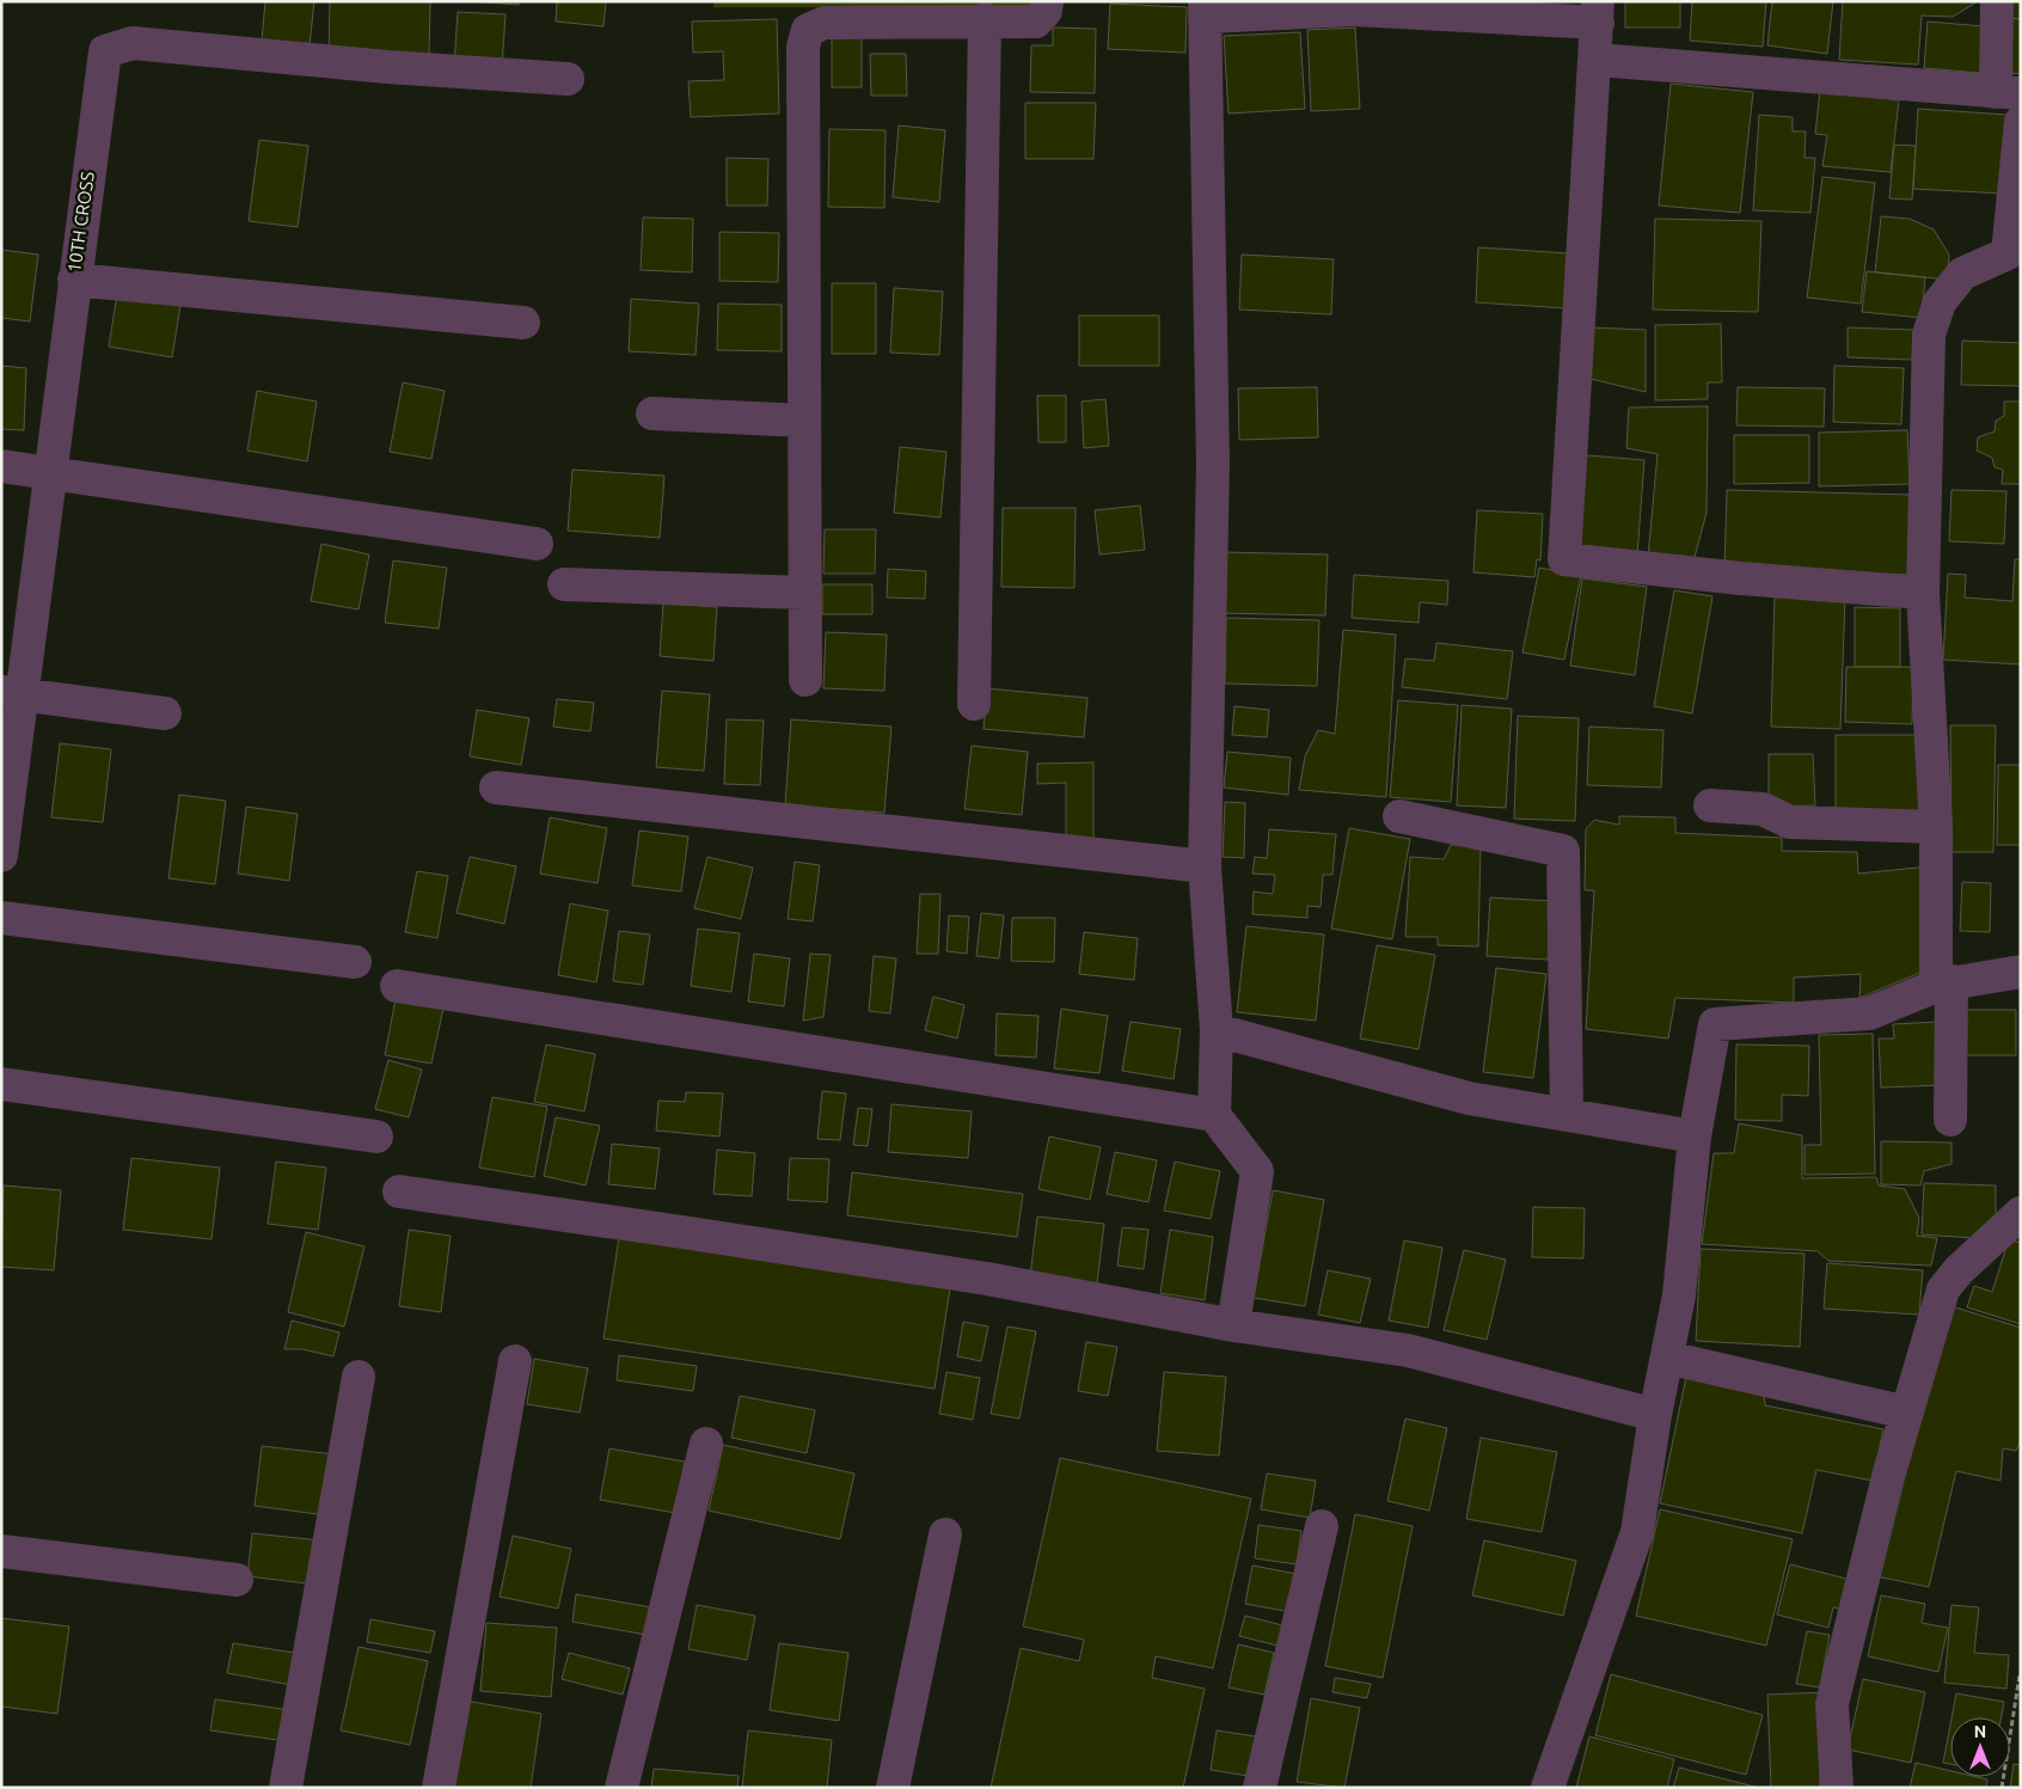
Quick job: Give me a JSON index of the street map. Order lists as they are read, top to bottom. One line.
{"streets":{"street":["10TH CROSS"]},"north":"top"}
